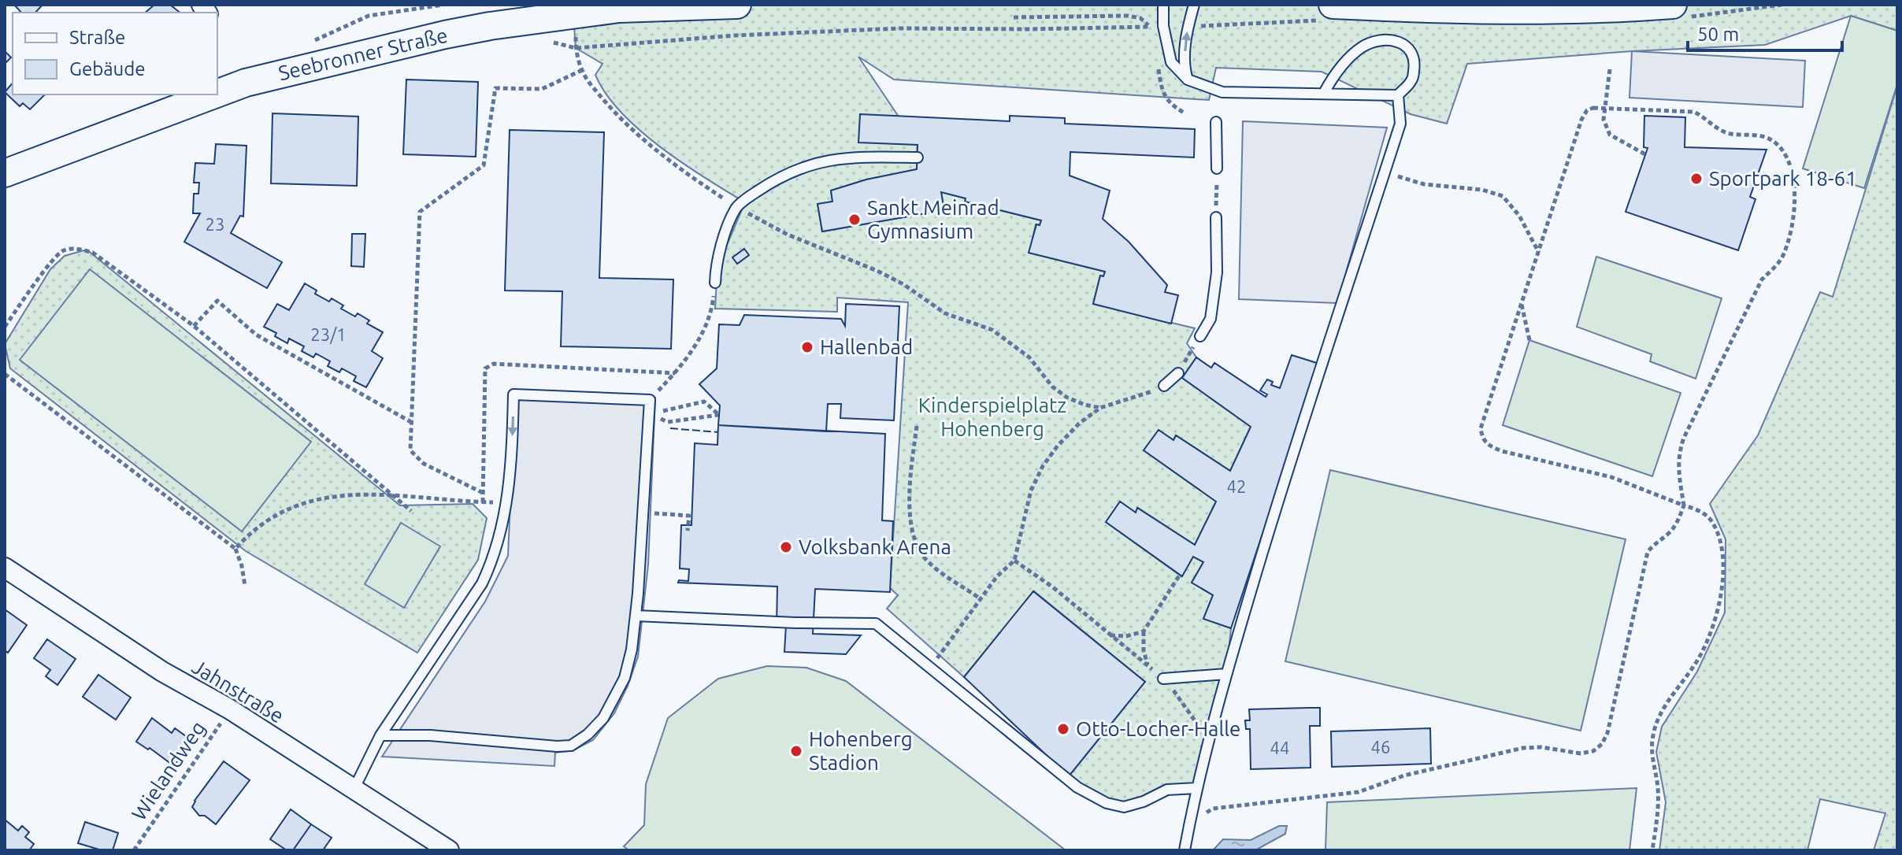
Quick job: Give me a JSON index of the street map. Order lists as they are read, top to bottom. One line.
{"streets":{"street":["Seebronner Straße","Jahnstraße"],"path":["Wielandweg"]},"crossings":[["Jahnstraße","Wielandweg"]],"parks":["Kinderspielplatz Hohenberg"],"places":["Sportpark 18-61","Sankt Meinrad Gymnasium","Hallenbad","Volksbank Arena","Otto-Locher-Halle","Hohenberg Stadion"],"house_numbers":["23","23/1","42","46","44"],"legend":["Straße","Gebäude"],"scale_bar":"50 m"}
